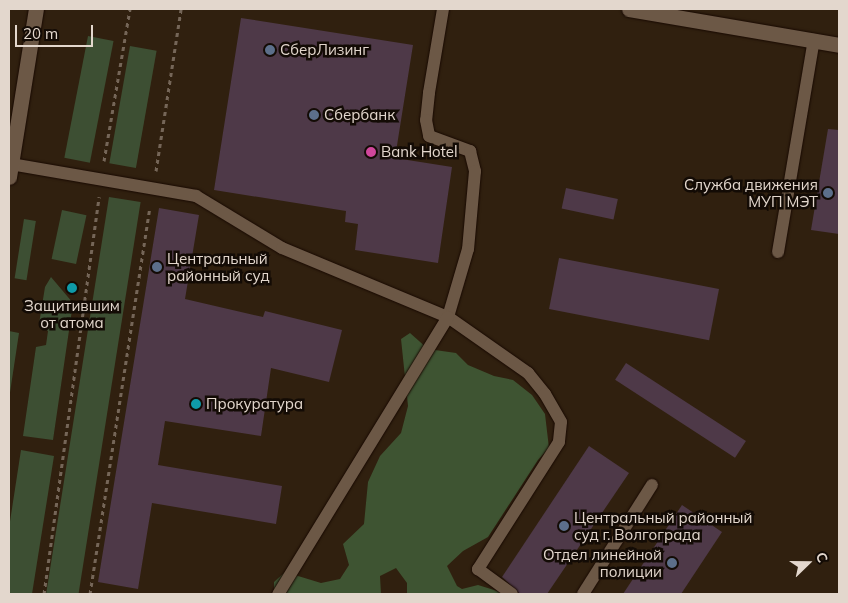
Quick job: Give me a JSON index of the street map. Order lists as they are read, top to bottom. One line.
{"places":["СберЛизинг","Сбербанк","Bank Hotel","Служба движения МУП МЭТ","Центральный районный суд","Защитившим от атома","Прокуратура","Центральный районный суд г. Волгограда","Отдел линейной полиции"],"scale_bar":"20 m","north":"right"}
